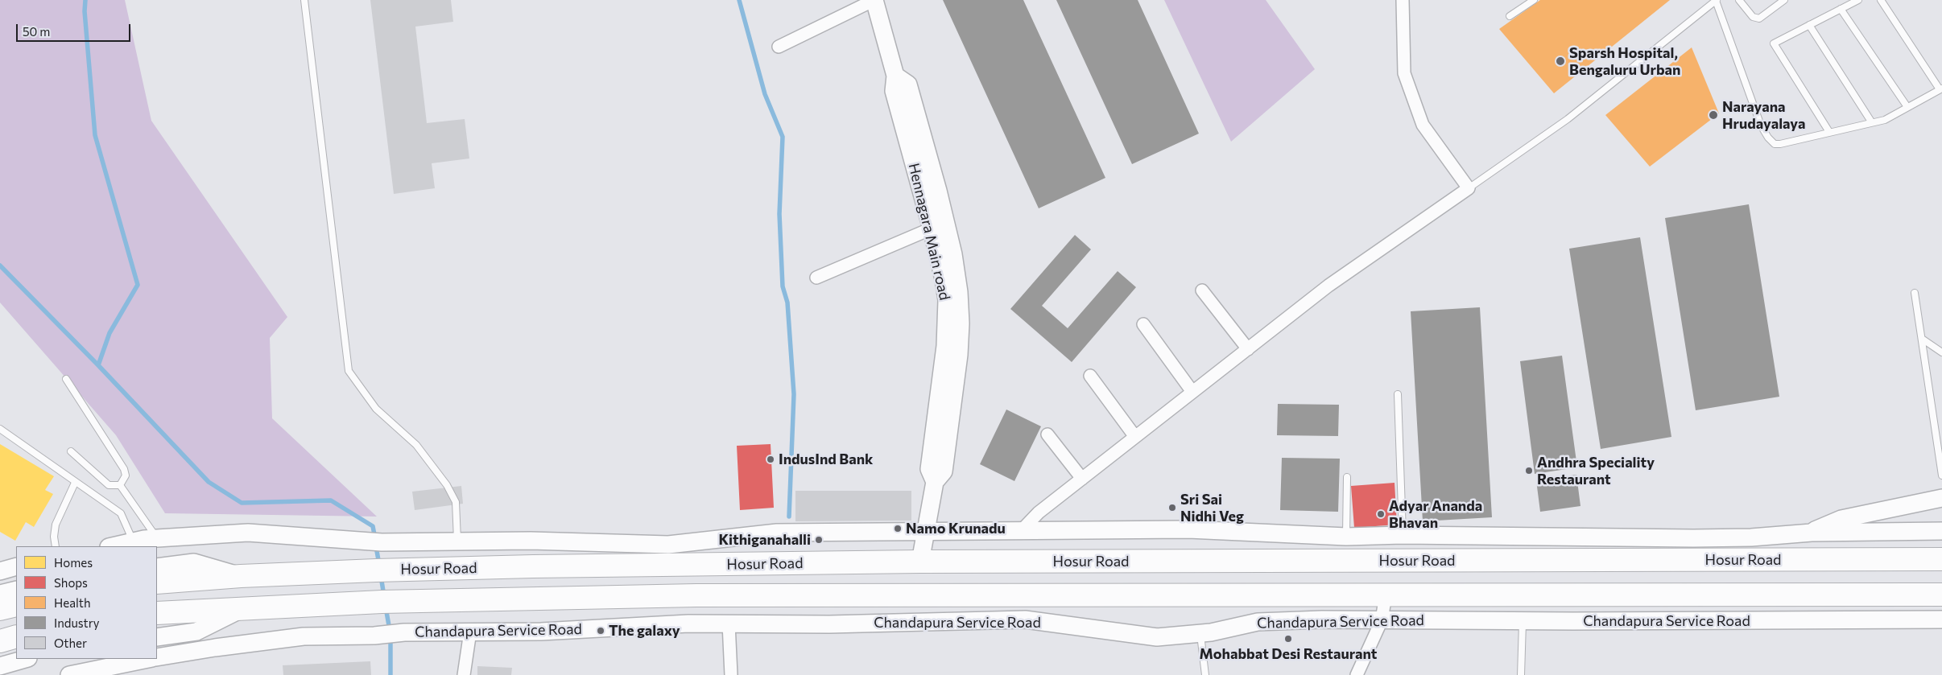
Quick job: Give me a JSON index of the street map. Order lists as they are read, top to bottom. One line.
{"streets":{"highway":["Hosur Road"],"street":["Hennagara Main road","Chandapura Service Road"]},"crossings":[["Hennagara Main road","Hosur Road"]],"places":["Sparsh Hospital, Bengaluru Urban","Narayana Hrudayalaya","IndusInd Bank","Andhra Speciality Restaurant","Sri Sai Nidhi Veg","Adyar Ananda Bhavan","Namo Krunadu","Kithiganahalli","The galaxy","Mohabbat Desi Restaurant"],"legend":["Homes","Shops","Health","Industry","Other"],"scale_bar":"50 m"}
